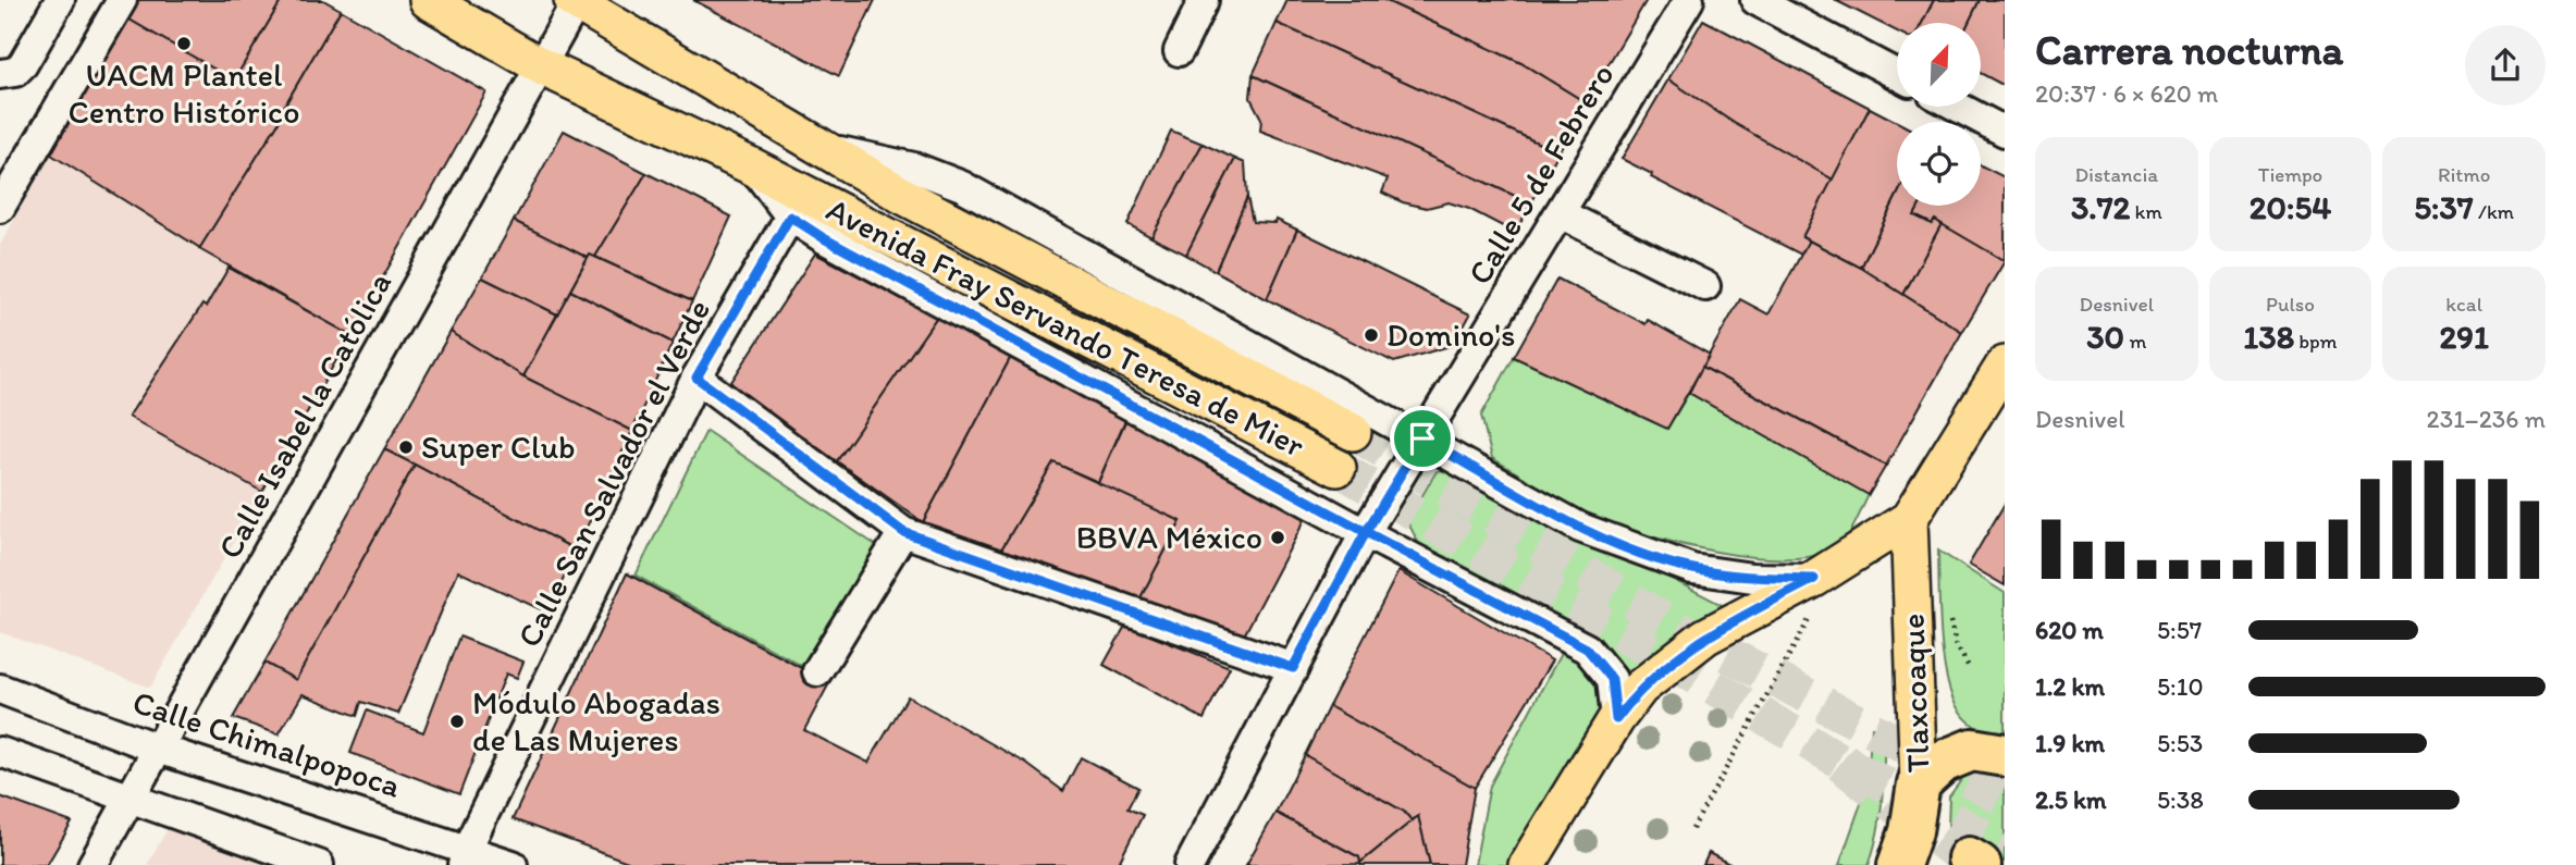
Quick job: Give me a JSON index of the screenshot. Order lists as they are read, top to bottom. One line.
{"streets":{"highway":["Tlaxcoaque"],"main road":["Avenida Fray Servando Teresa de Mier"],"street":["Calle 5 de Febrero","Calle Isabel la Católica","Calle San Salvador el Verde","Calle Chimalpopoca"]},"crossings":[["Calle 5 de Febrero","Avenida Fray Servando Teresa de Mier"],["Avenida Fray Servando Teresa de Mier","Calle Isabel la Católica"],["Avenida Fray Servando Teresa de Mier","Calle San Salvador el Verde"],["Calle Isabel la Católica","Calle Chimalpopoca"],["Calle San Salvador el Verde","Calle Chimalpopoca"]],"places":["UACM Plantel Centro Histórico","Domino's","Super Club","BBVA México","Módulo Abogadas de Las Mujeres"],"north":"top right","page":{"heading":["Carrera nocturna","20:37 · 6 × 620 m"],"stats":[["Distancia","3.72 km"],["Tiempo","20:54"],["Ritmo","5:37 /km"],["Desnivel","30 m"],["Pulso","138 bpm"],["kcal","291"]],"chart":["Desnivel","231–236 m"],"list":[{"name":"620 m","note":"5:57"},{"name":"1.2 km","note":"5:10"},{"name":"1.9 km","note":"5:53"},{"name":"2.5 km","note":"5:38"}]}}
